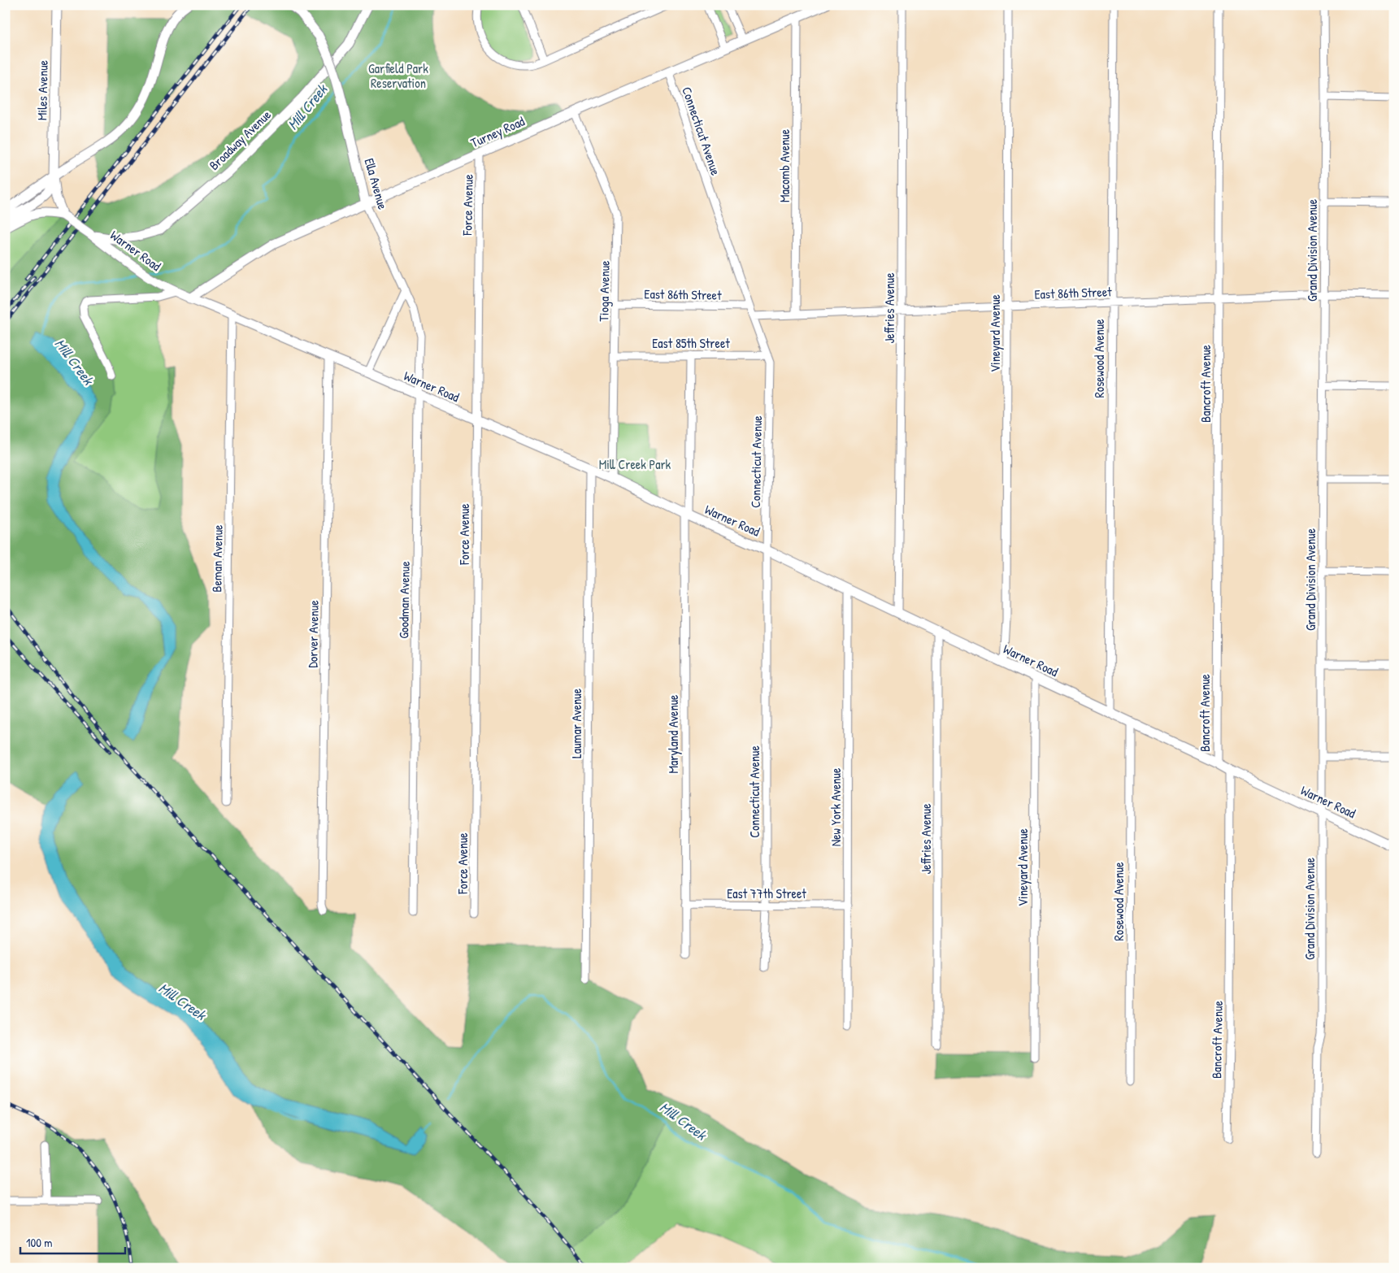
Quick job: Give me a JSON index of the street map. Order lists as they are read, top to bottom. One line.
{"streets":{"main road":["Miles Avenue","Turney Road","Broadway Avenue","Ella Avenue","Warner Road"],"street":["Connecticut Avenue","Macomb Avenue","Force Avenue","Grand Division Avenue","Tioga Avenue","East 86th Street","Jeffries Avenue","Vineyard Avenue","East 85th Street","Rosewood Avenue","Bancroft Avenue","Beman Avenue","Goodman Avenue","Dorver Avenue","Laumar Avenue","Maryland Avenue","New York Avenue","East 77th Street"]},"crossings":[["Connecticut Avenue","Turney Road"],["Connecticut Avenue","Warner Road"],["Connecticut Avenue","East 86th Street"],["Connecticut Avenue","East 85th Street"],["Connecticut Avenue","East 77th Street"],["Turney Road","Macomb Avenue"],["Turney Road","Ella Avenue"],["Turney Road","Force Avenue"],["Turney Road","Warner Road"],["Turney Road","Tioga Avenue"],["Broadway Avenue","Warner Road"],["Macomb Avenue","East 86th Street"],["Ella Avenue","Goodman Avenue"],["Force Avenue","Warner Road"],["Warner Road","Grand Division Avenue"],["Warner Road","Tioga Avenue"],["Warner Road","Jeffries Avenue"],["Warner Road","Vineyard Avenue"],["Warner Road","Rosewood Avenue"],["Warner Road","Bancroft Avenue"],["Warner Road","Beman Avenue"],["Warner Road","Goodman Avenue"],["Warner Road","Dorver Avenue"],["Warner Road","Laumar Avenue"],["Warner Road","Maryland Avenue"],["Warner Road","New York Avenue"],["Grand Division Avenue","East 86th Street"],["Tioga Avenue","East 86th Street"],["Tioga Avenue","East 85th Street"],["East 86th Street","Jeffries Avenue"],["East 86th Street","Vineyard Avenue"],["East 86th Street","Rosewood Avenue"],["East 86th Street","Bancroft Avenue"],["East 85th Street","Maryland Avenue"],["Maryland Avenue","East 77th Street"],["New York Avenue","East 77th Street"]],"water":["Mill Creek"],"parks":["Garfield Park Reservation","Mill Creek Park"],"scale_bar":"100 m"}
